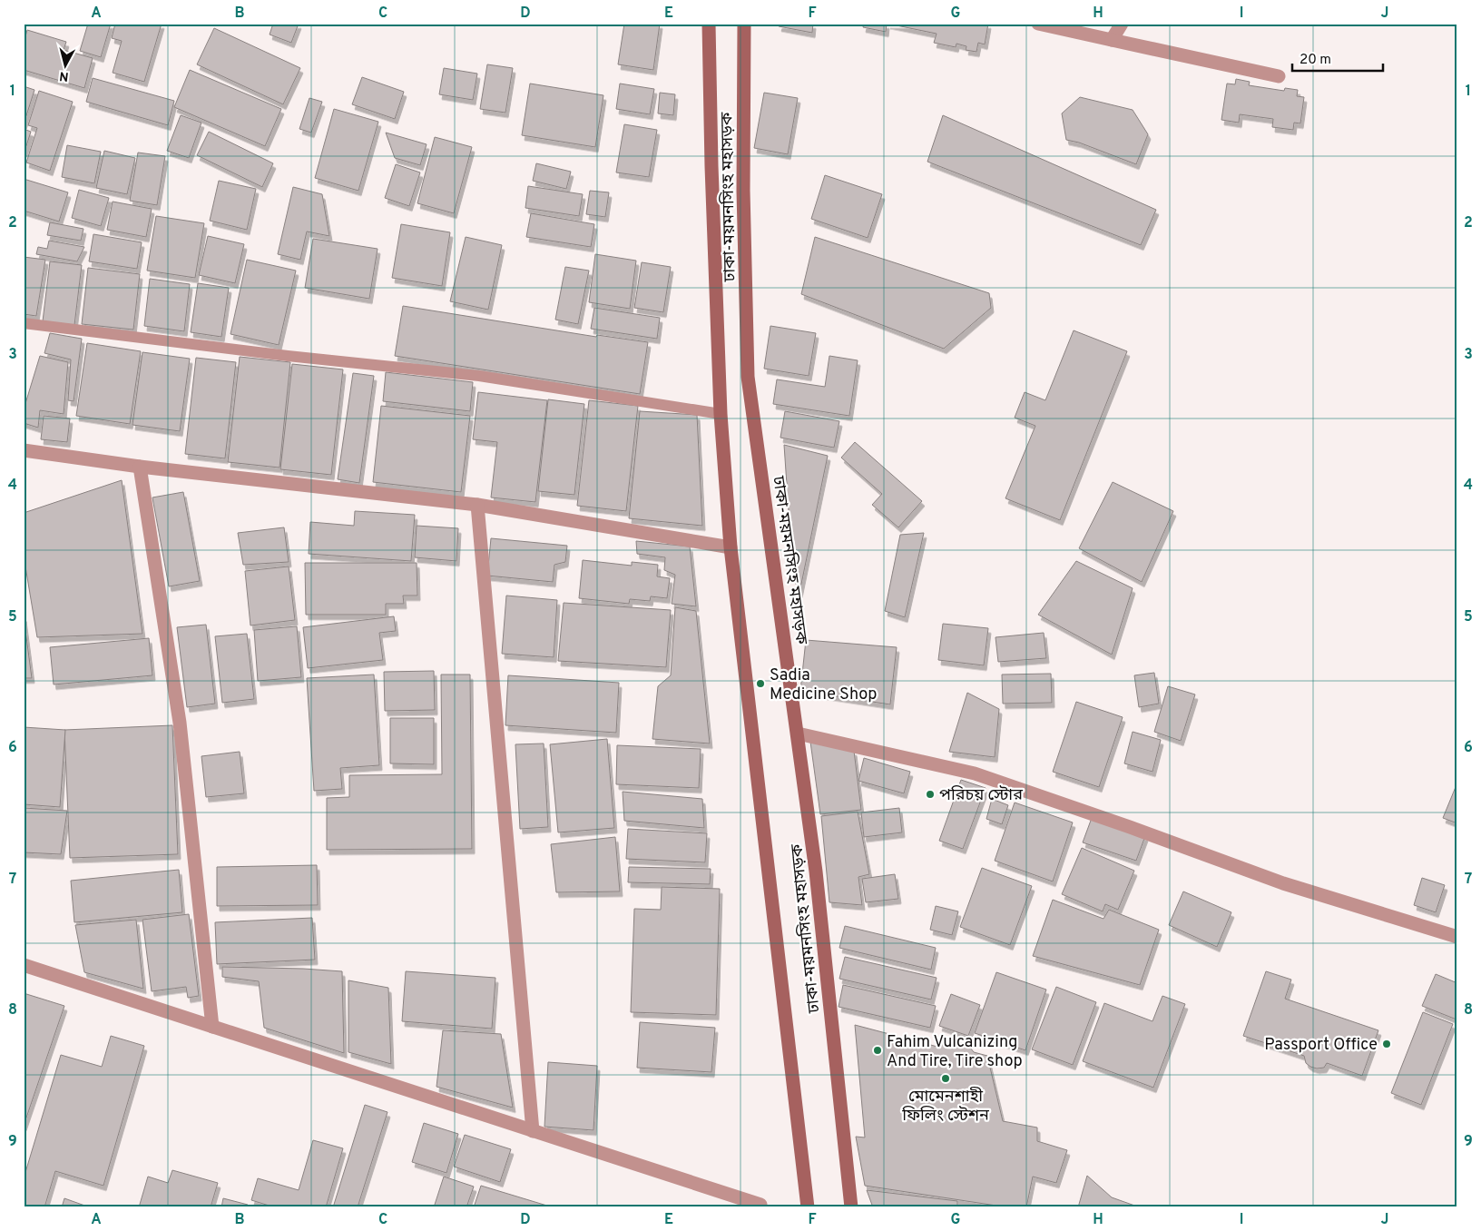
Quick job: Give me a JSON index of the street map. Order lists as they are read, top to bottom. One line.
{"streets":{"main road":["ঢাকা-ময়মনসিংহ মহাসড়ক"]},"places":["Sadia Medicine Shop","পরিচয় স্টোর","Passport Office","Fahim Vulcanizing And Tire, Tire shop","মোমেনশাহী ফিলিং স্টেশন"],"scale_bar":"20 m","north":"bottom","grid":{"columns":["A","B","C","D","E","F","G","H","I","J"],"rows":["1","2","3","4","5","6","7","8","9"]}}
